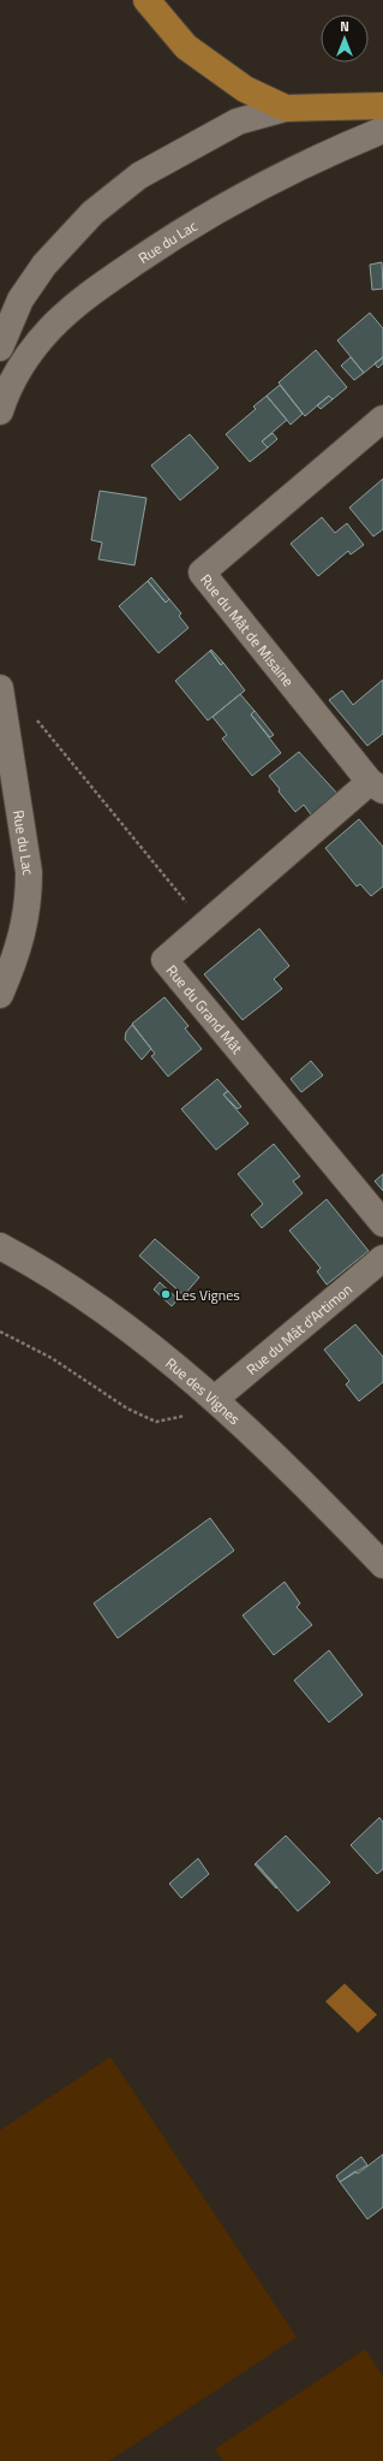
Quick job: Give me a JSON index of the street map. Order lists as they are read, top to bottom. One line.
{"streets":{"street":["Rue du Lac","Rue du Mât de Misaine","Rue du Grand Mât","Rue du Mât d'Artimon","Rue des Vignes"]},"crossings":[["Rue du Mât de Misaine","Rue du Grand Mât"],["Rue du Mât d'Artimon","Rue des Vignes"]],"places":["Les Vignes"],"north":"top"}
